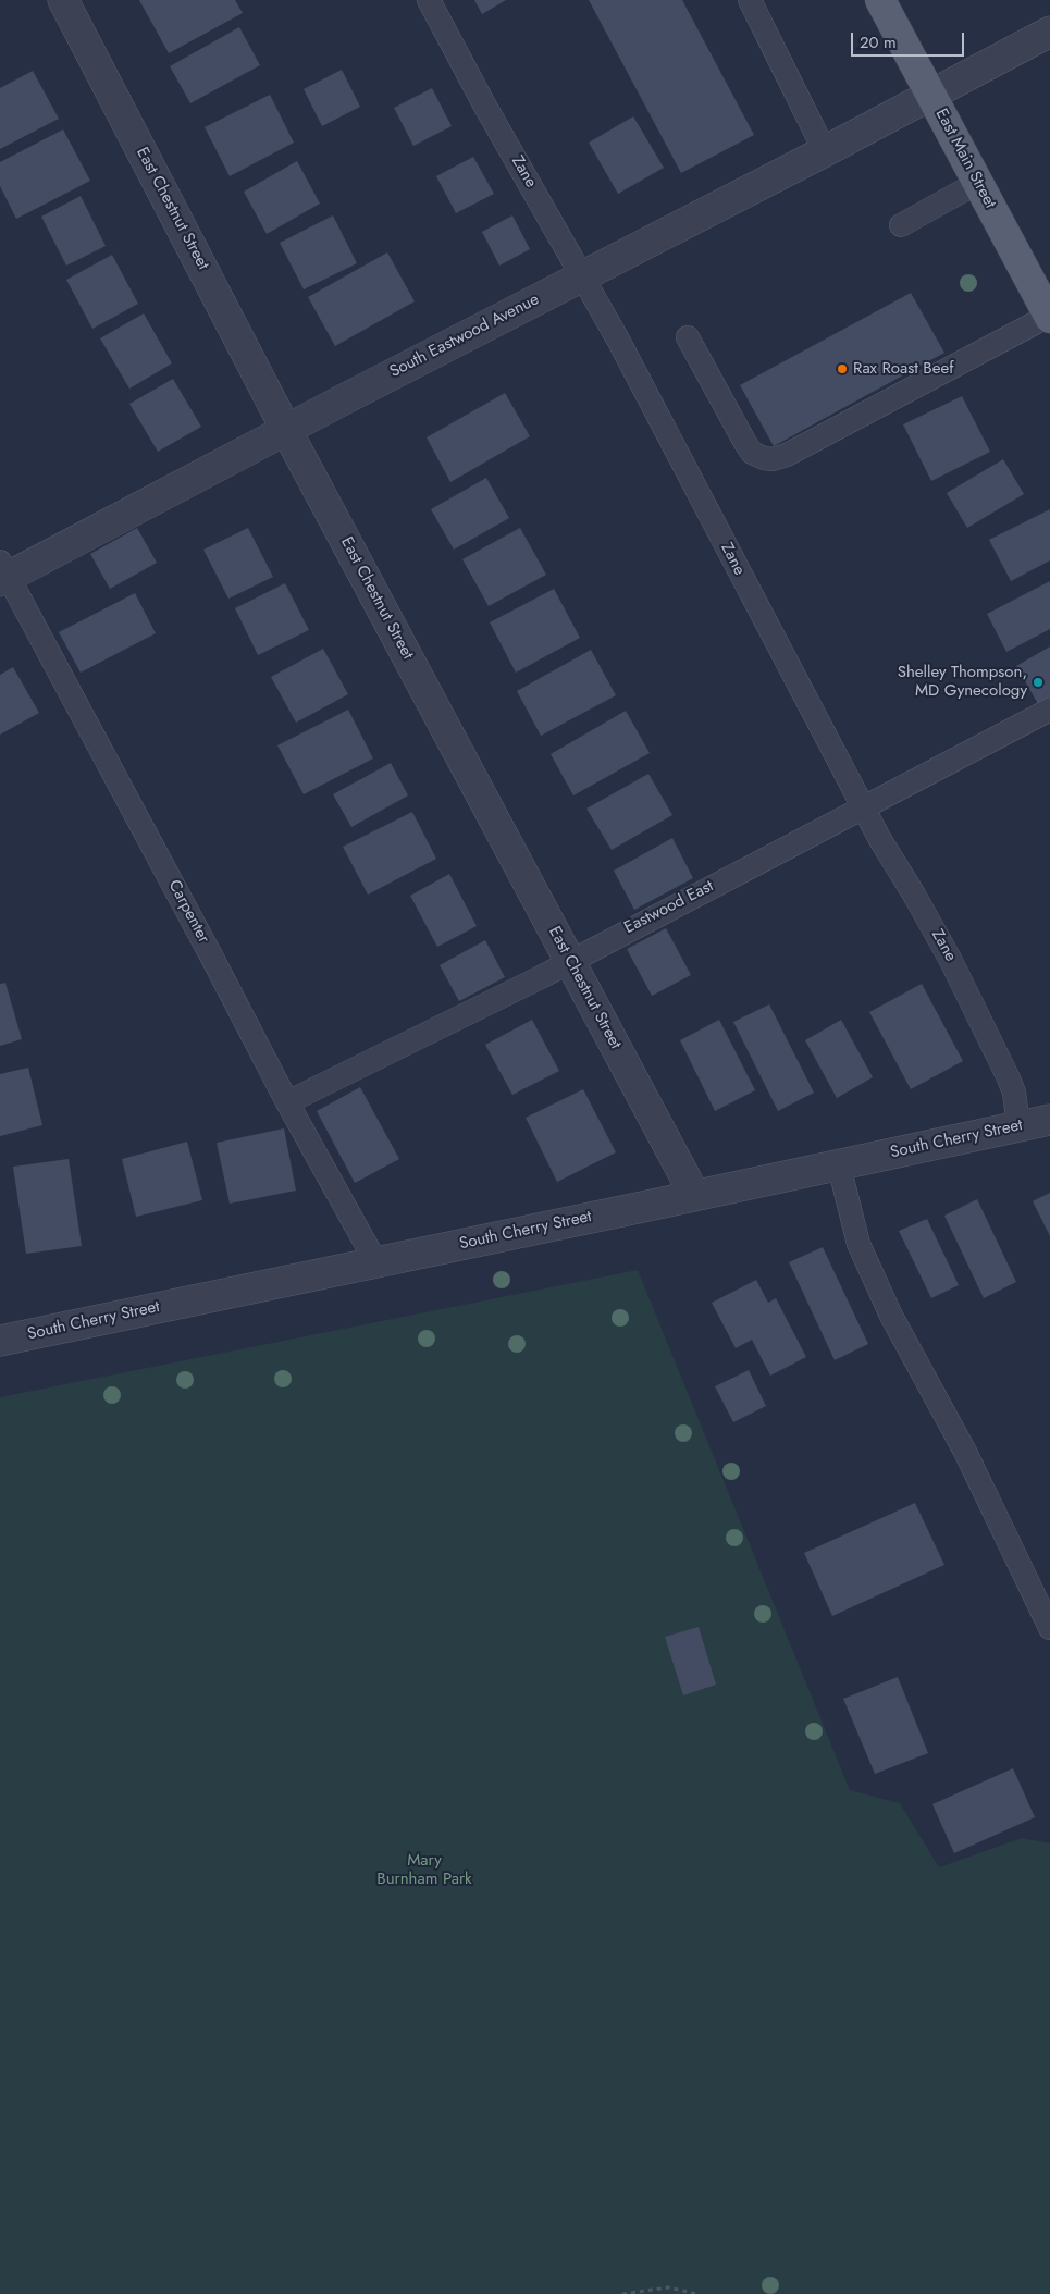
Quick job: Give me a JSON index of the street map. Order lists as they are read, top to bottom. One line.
{"streets":{"main road":["East Main Street"],"street":["East Chestnut Street","South Eastwood Avenue","South Cherry Street"],"lane":["Zane","Eastwood East","Carpenter"]},"crossings":[["East Main Street","South Eastwood Avenue"],["Zane","South Eastwood Avenue"],["Zane","Eastwood East"],["Zane","South Cherry Street"],["East Chestnut Street","South Eastwood Avenue"],["East Chestnut Street","Eastwood East"],["East Chestnut Street","South Cherry Street"],["South Eastwood Avenue","Carpenter"],["Eastwood East","Carpenter"],["Carpenter","South Cherry Street"]],"parks":["Mary Burnham Park"],"places":["Rax Roast Beef","Shelley Thompson, MD Gynecology"],"scale_bar":"20 m"}
